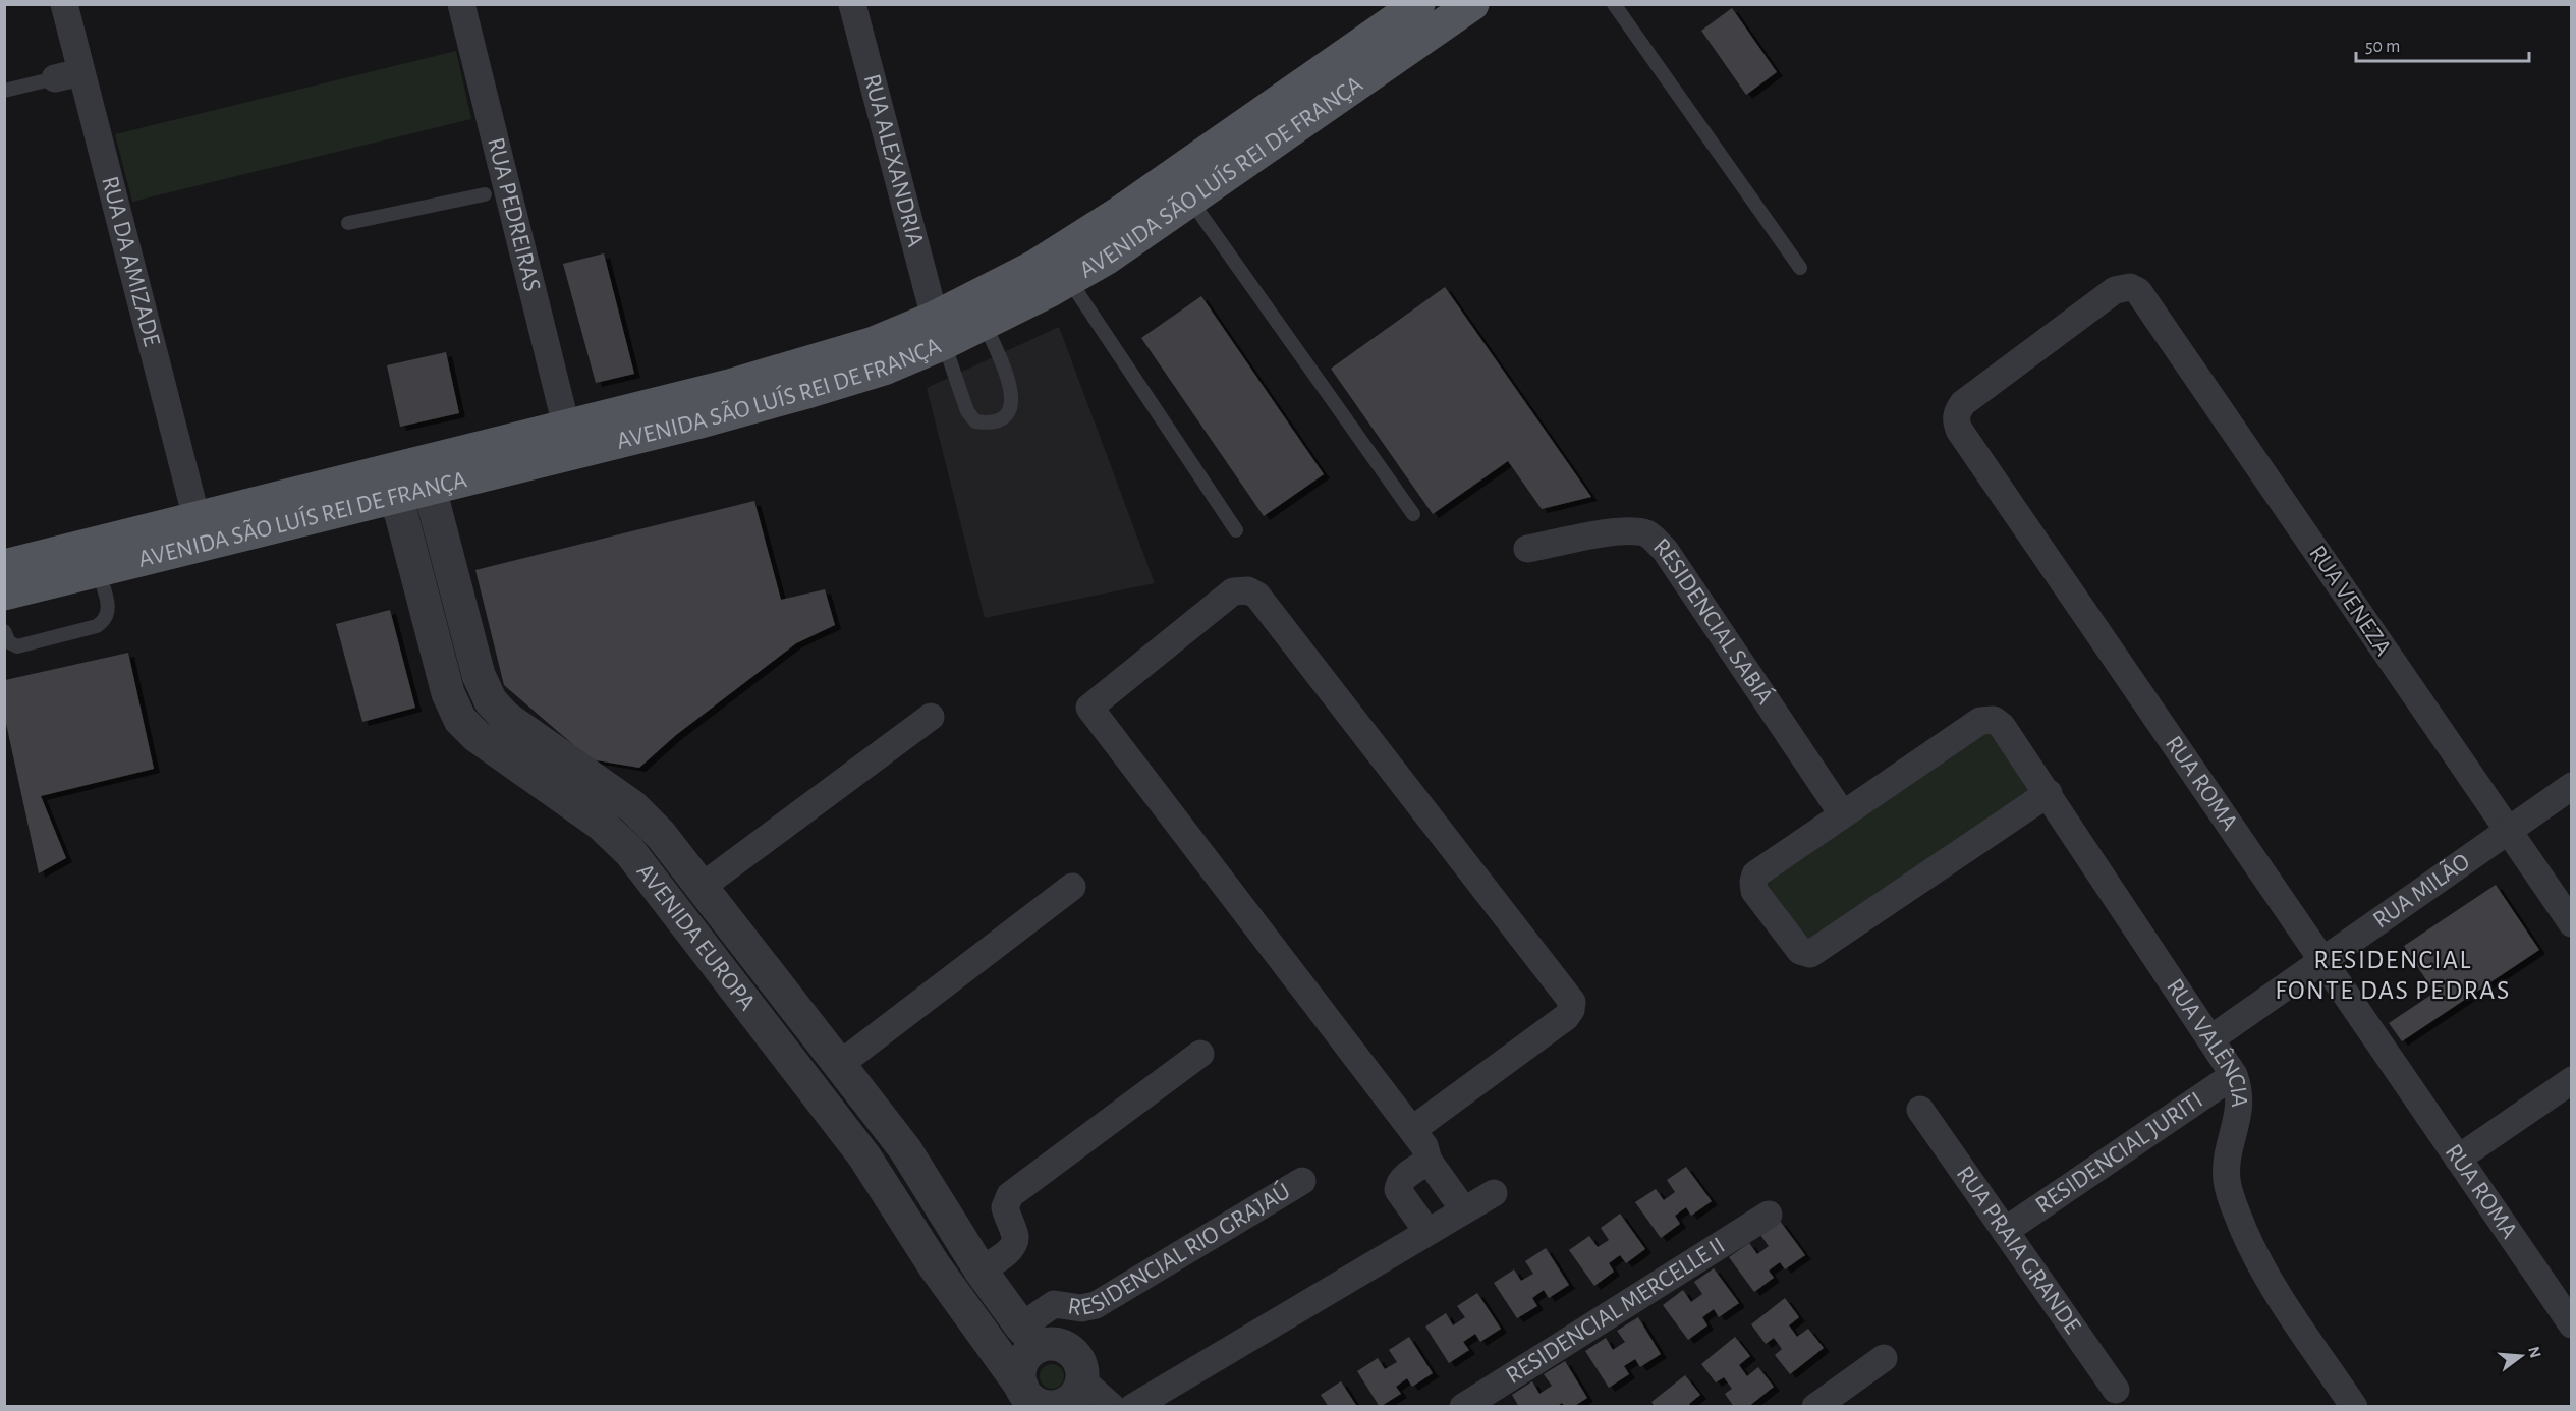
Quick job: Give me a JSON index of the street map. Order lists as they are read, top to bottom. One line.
{"streets":{"main road":["AVENIDA SÃO LUÍS REI DE FRANÇA"],"street":["RUA ALEXANDRIA","RUA PEDREIRAS","RUA DA AMIZADE","RUA VENEZA","RESIDENCIAL SABIÁ","RUA ROMA","RUA MILÃO","AVENIDA EUROPA","RUA VALÊNCIA","RESIDENCIAL JURITI","RESIDENCIAL RIO GRAJAÚ","RUA PRAIA GRANDE","RESIDENCIAL MERCELLE II"]},"crossings":[["RUA ALEXANDRIA","AVENIDA SÃO LUÍS REI DE FRANÇA"],["AVENIDA SÃO LUÍS REI DE FRANÇA","RUA PEDREIRAS"],["AVENIDA SÃO LUÍS REI DE FRANÇA","RUA DA AMIZADE"],["AVENIDA SÃO LUÍS REI DE FRANÇA","AVENIDA EUROPA"],["RUA VENEZA","RUA ROMA"],["RUA VENEZA","RUA MILÃO"],["RESIDENCIAL SABIÁ","RUA VALÊNCIA"],["RUA ROMA","RUA MILÃO"],["RUA MILÃO","RUA VALÊNCIA"],["AVENIDA EUROPA","RESIDENCIAL RIO GRAJAÚ"],["RUA VALÊNCIA","RESIDENCIAL JURITI"],["RESIDENCIAL JURITI","RUA PRAIA GRANDE"]],"districts":["RESIDENCIAL FONTE DAS PEDRAS"],"scale_bar":"50 m","north":"right"}
